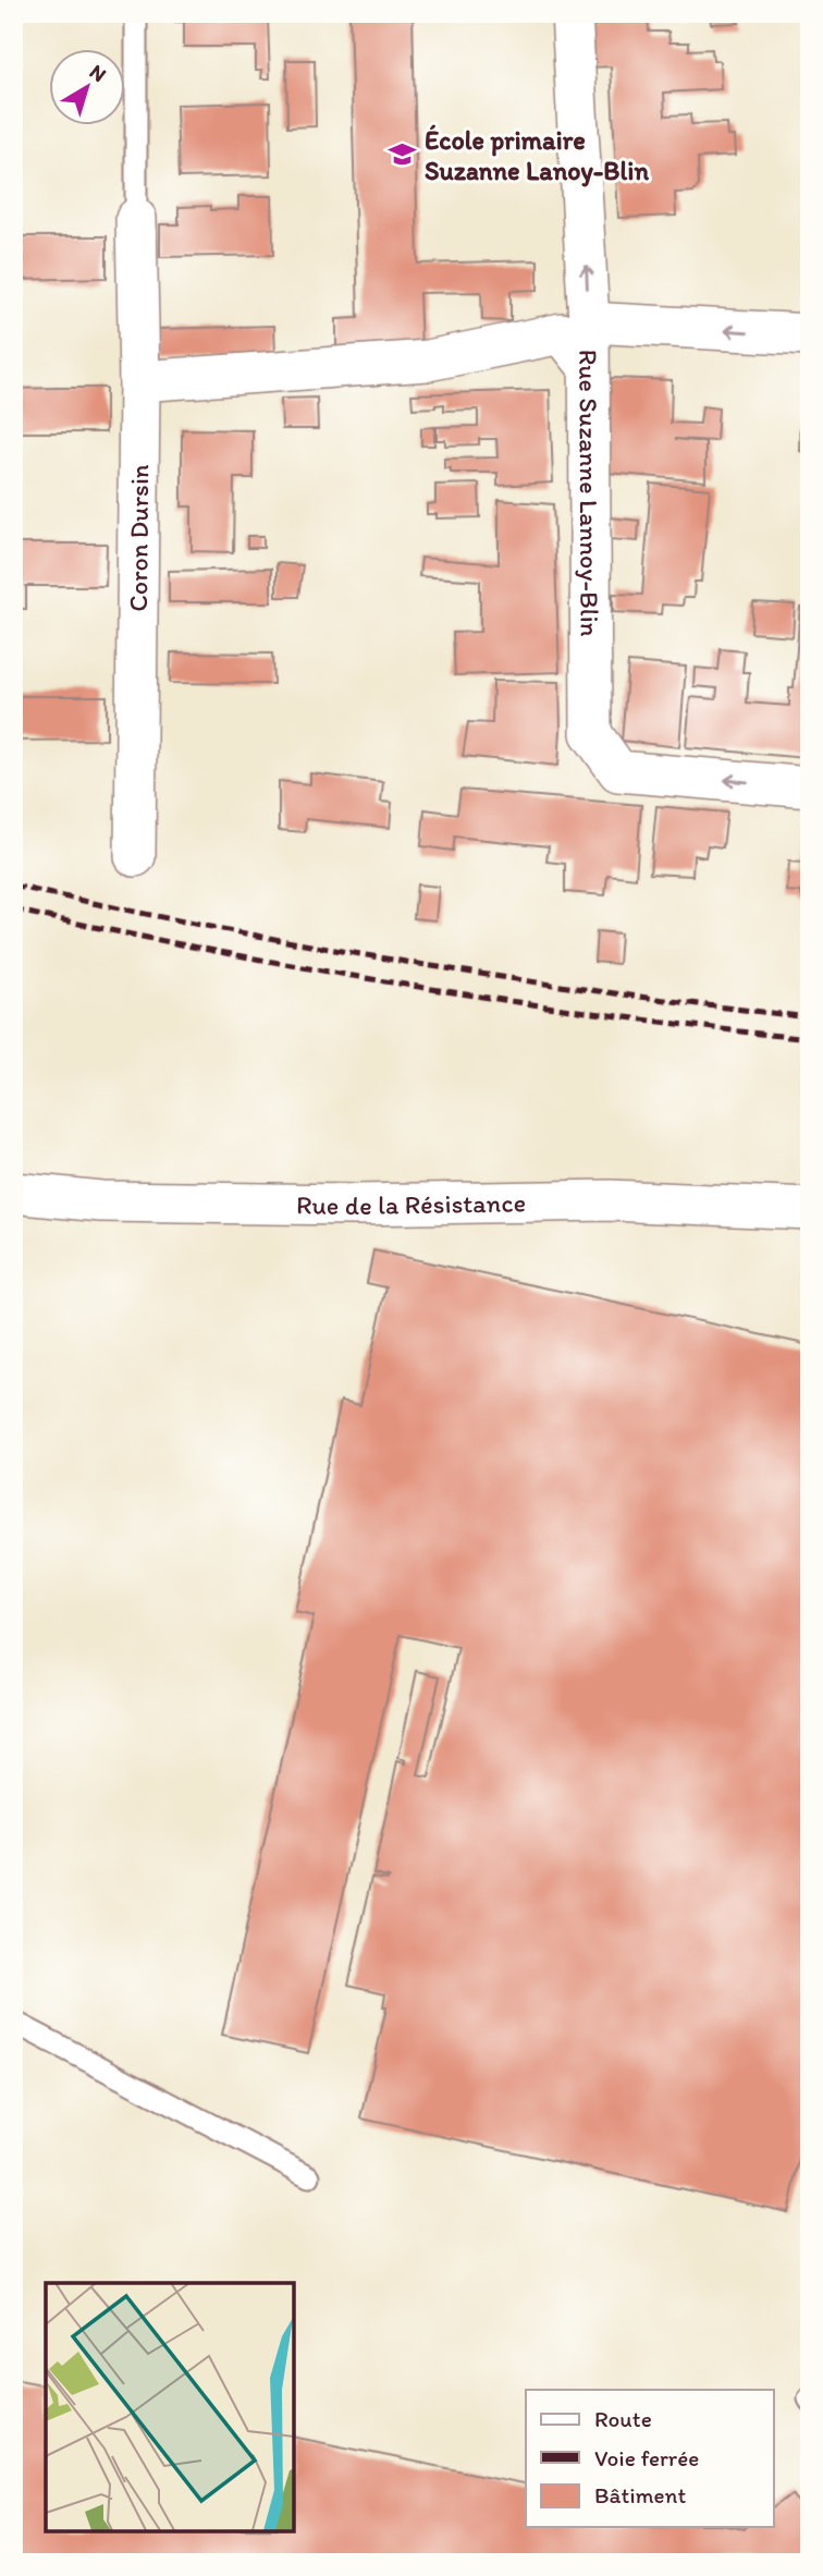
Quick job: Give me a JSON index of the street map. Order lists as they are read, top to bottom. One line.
{"streets":{"street":["Rue Suzanne Lannoy-Blin","Coron Dursin","Rue de la Résistance"]},"one_way":["Rue Suzanne Lannoy-Blin"],"places":{"school or university":["École primaire Suzanne Lanoy-Blin"]},"legend":["Route","Voie ferrée","Bâtiment"],"north":"top right"}
